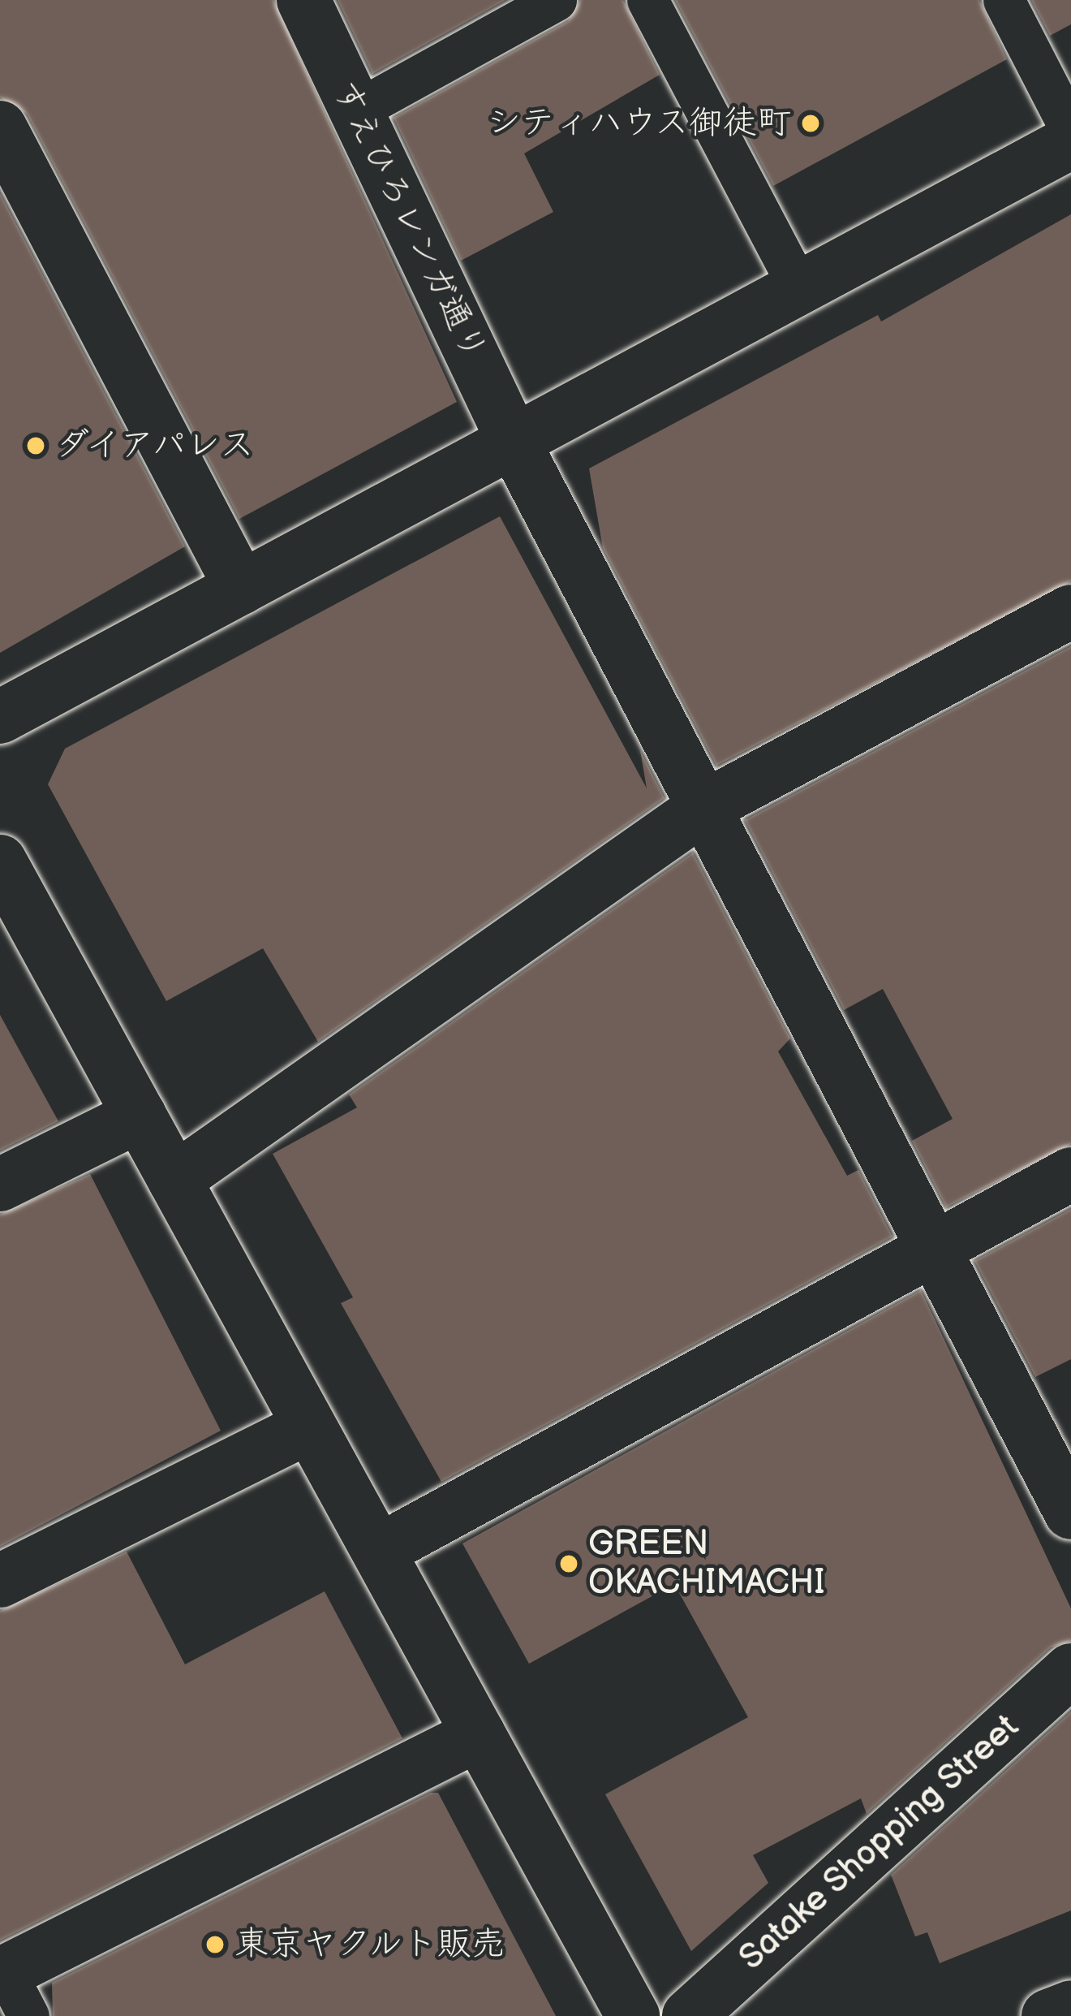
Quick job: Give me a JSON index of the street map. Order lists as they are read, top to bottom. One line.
{"streets":{"street":["すえひろレンガ通り","Satake Shopping Street"]},"places":["シティハウス御徒町","ダイアパレス","GREEN OKACHIMACHI","東京ヤクルト販売"]}
